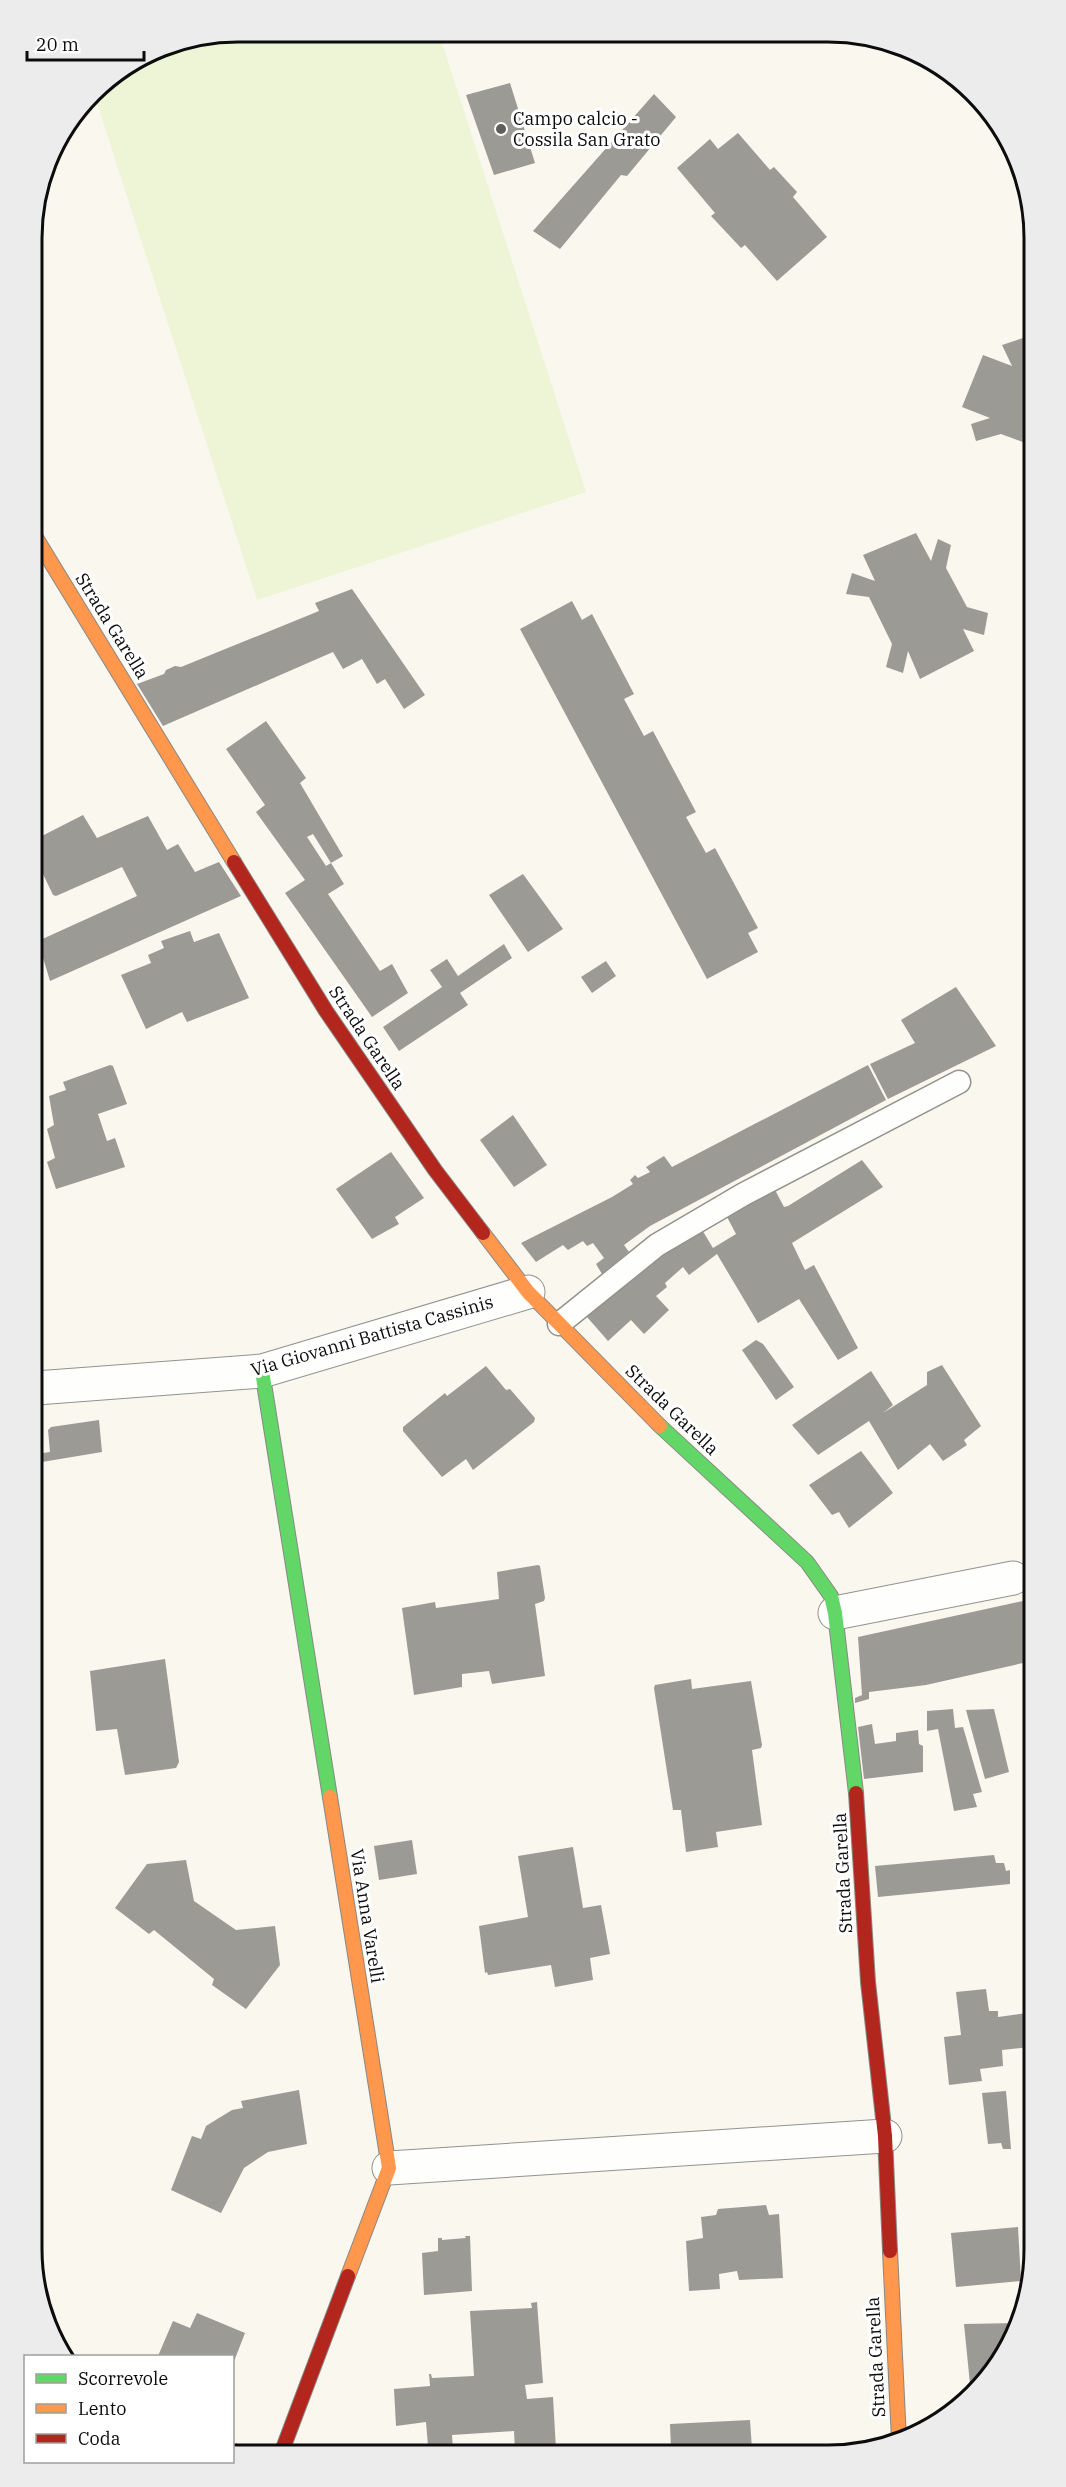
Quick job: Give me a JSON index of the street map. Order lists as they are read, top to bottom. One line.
{"streets":{"street":["Strada Garella","Via Giovanni Battista Cassinis","Via Anna Varelli"]},"crossings":[["Strada Garella","Via Giovanni Battista Cassinis"],["Via Giovanni Battista Cassinis","Via Anna Varelli"]],"places":["Campo calcio - Cossila San Grato"],"legend":["Scorrevole","Lento","Coda"],"scale_bar":"20 m"}
